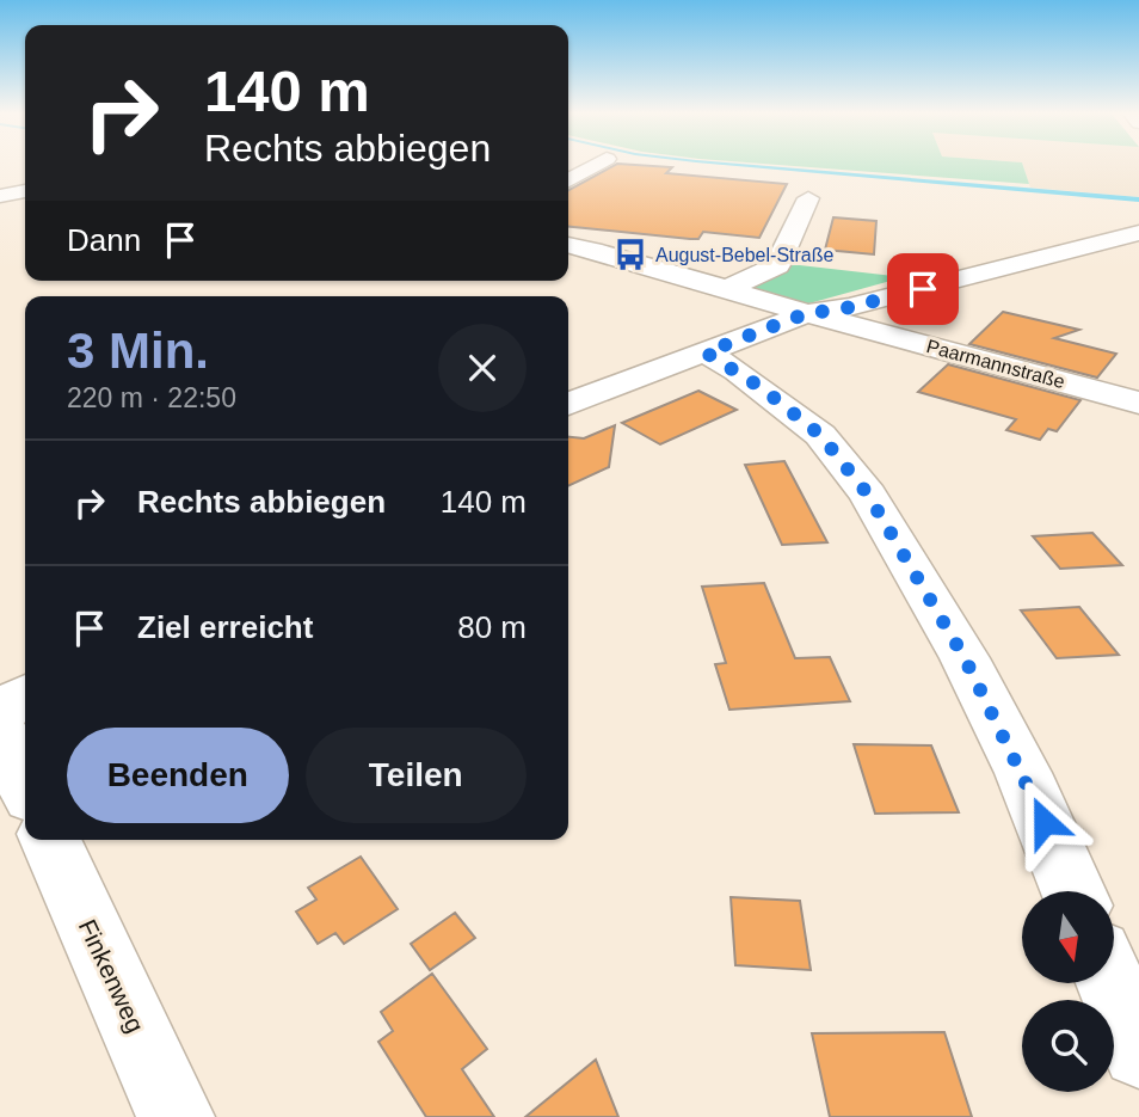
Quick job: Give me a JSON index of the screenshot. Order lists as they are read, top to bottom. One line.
{"streets":{"street":["Paarmannstraße","Finkenweg"]},"places":{"bus stop":["August-Bebel-Straße"]},"north":"bottom","page":{"turn":["140 m","Rechts abbiegen"],"then":"Dann","heading":["3 Min.","220 m · 22:50"],"list":[{"name":"Rechts abbiegen","value":"140 m"},{"name":"Ziel erreicht","value":"80 m"}],"buttons":["Beenden","Teilen"]}}
